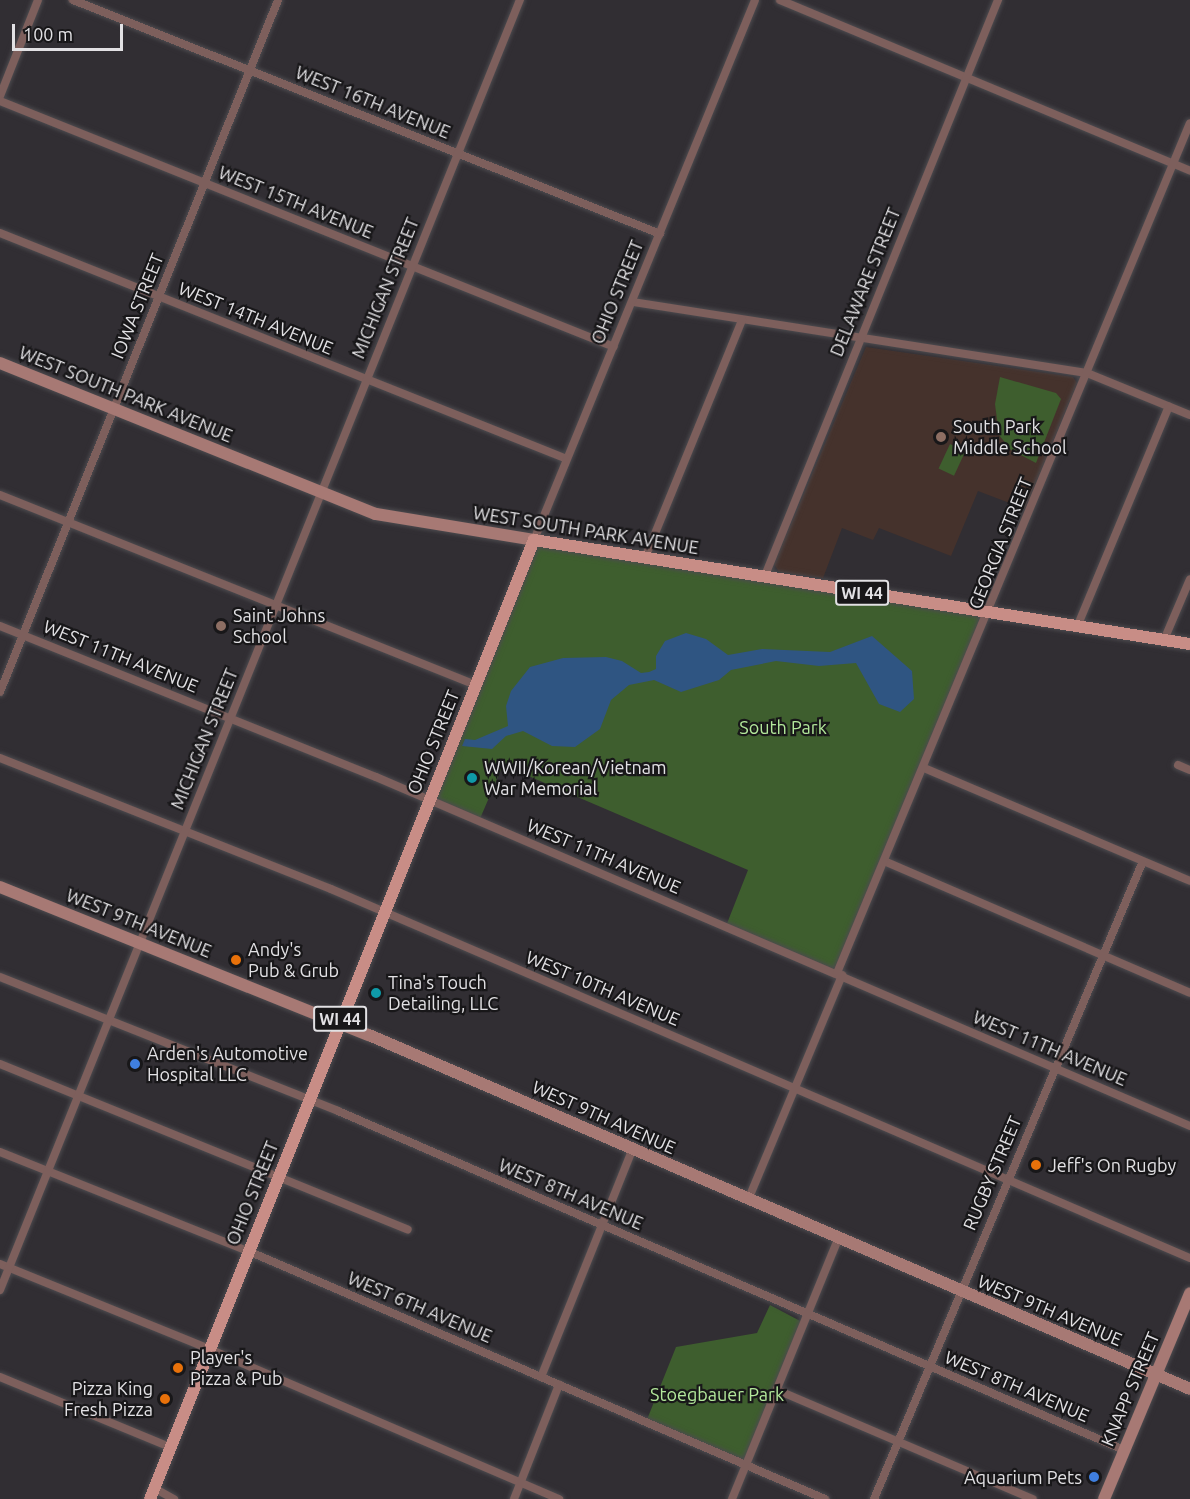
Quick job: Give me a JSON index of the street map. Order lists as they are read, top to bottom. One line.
{"streets":{"main road":["OHIO STREET","WEST SOUTH PARK AVENUE","WI 44","WEST 9TH AVENUE","KNAPP STREET"],"street":["WEST 16TH AVENUE","WEST 15TH AVENUE","DELAWARE STREET","MICHIGAN STREET","IOWA STREET","WEST 14TH AVENUE","GEORGIA STREET","WEST 11TH AVENUE","WEST 10TH AVENUE","RUGBY STREET","WEST 8TH AVENUE","WEST 6TH AVENUE"]},"crossings":[["WEST 16TH AVENUE","MICHIGAN STREET"],["WEST 16TH AVENUE","OHIO STREET"],["WEST 16TH AVENUE","IOWA STREET"],["WEST 15TH AVENUE","MICHIGAN STREET"],["WEST 15TH AVENUE","OHIO STREET"],["WEST 15TH AVENUE","IOWA STREET"],["DELAWARE STREET","WEST SOUTH PARK AVENUE"],["MICHIGAN STREET","WEST 14TH AVENUE"],["MICHIGAN STREET","WEST SOUTH PARK AVENUE"],["MICHIGAN STREET","WEST 11TH AVENUE"],["MICHIGAN STREET","WEST 9TH AVENUE"],["MICHIGAN STREET","WEST 10TH AVENUE"],["MICHIGAN STREET","WEST 8TH AVENUE"],["MICHIGAN STREET","WEST 6TH AVENUE"],["OHIO STREET","WEST 14TH AVENUE"],["OHIO STREET","WEST SOUTH PARK AVENUE"],["OHIO STREET","WEST 11TH AVENUE"],["OHIO STREET","WEST 9TH AVENUE"],["OHIO STREET","WEST 10TH AVENUE"],["OHIO STREET","WEST 8TH AVENUE"],["OHIO STREET","WEST 6TH AVENUE"],["IOWA STREET","WEST 14TH AVENUE"],["IOWA STREET","WEST SOUTH PARK AVENUE"],["IOWA STREET","WEST 11TH AVENUE"],["WEST SOUTH PARK AVENUE","GEORGIA STREET"],["GEORGIA STREET","WEST 11TH AVENUE"],["GEORGIA STREET","WEST 9TH AVENUE"],["GEORGIA STREET","WEST 10TH AVENUE"],["WEST 11TH AVENUE","RUGBY STREET"],["WEST 9TH AVENUE","RUGBY STREET"],["WEST 9TH AVENUE","KNAPP STREET"],["WEST 10TH AVENUE","RUGBY STREET"],["RUGBY STREET","WEST 8TH AVENUE"],["WEST 8TH AVENUE","KNAPP STREET"]],"parks":["South Park","Stoegbauer Park"],"places":["South Park Middle School","Saint Johns School","WWII/Korean/Vietnam War Memorial","Andy's Pub & Grub","Tina's Touch Detailing, LLC","Arden's Automotive Hospital LLC","Jeff's On Rugby","Player's Pizza & Pub","Pizza King Fresh Pizza","Aquarium Pets"],"scale_bar":"100 m"}
